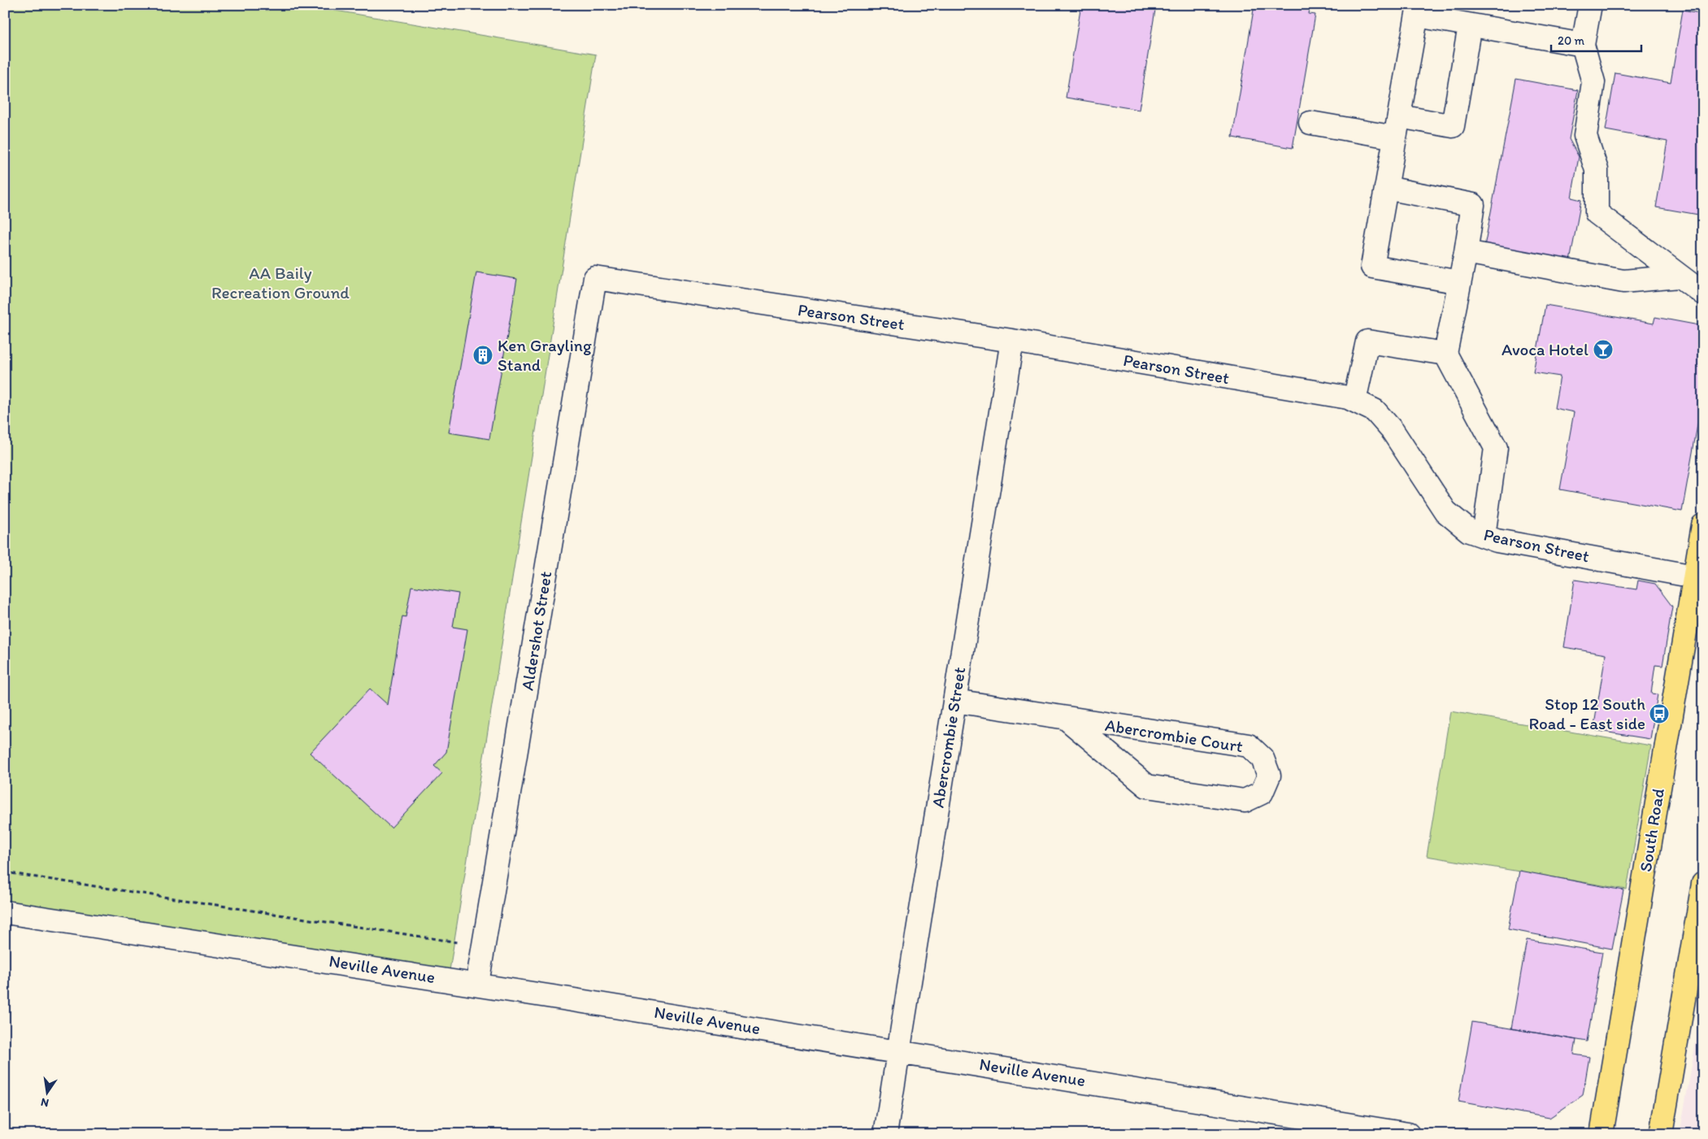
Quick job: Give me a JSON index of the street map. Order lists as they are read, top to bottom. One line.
{"streets":{"highway":["South Road"],"street":["Pearson Street","Aldershot Street","Abercrombie Court","Abercrombie Street","Neville Avenue"]},"crossings":[["Pearson Street","Aldershot Street"],["Pearson Street","Abercrombie Street"],["Pearson Street","South Road"],["Aldershot Street","Neville Avenue"],["Abercrombie Court","Abercrombie Street"],["Abercrombie Street","Neville Avenue"]],"parks":["AA Baily Recreation Ground"],"places":{"bar":["Avoca Hotel"],"building":["Ken Grayling Stand"],"bus stop":["Stop 12 South Road - East side"]},"scale_bar":"20 m","north":"bottom"}
